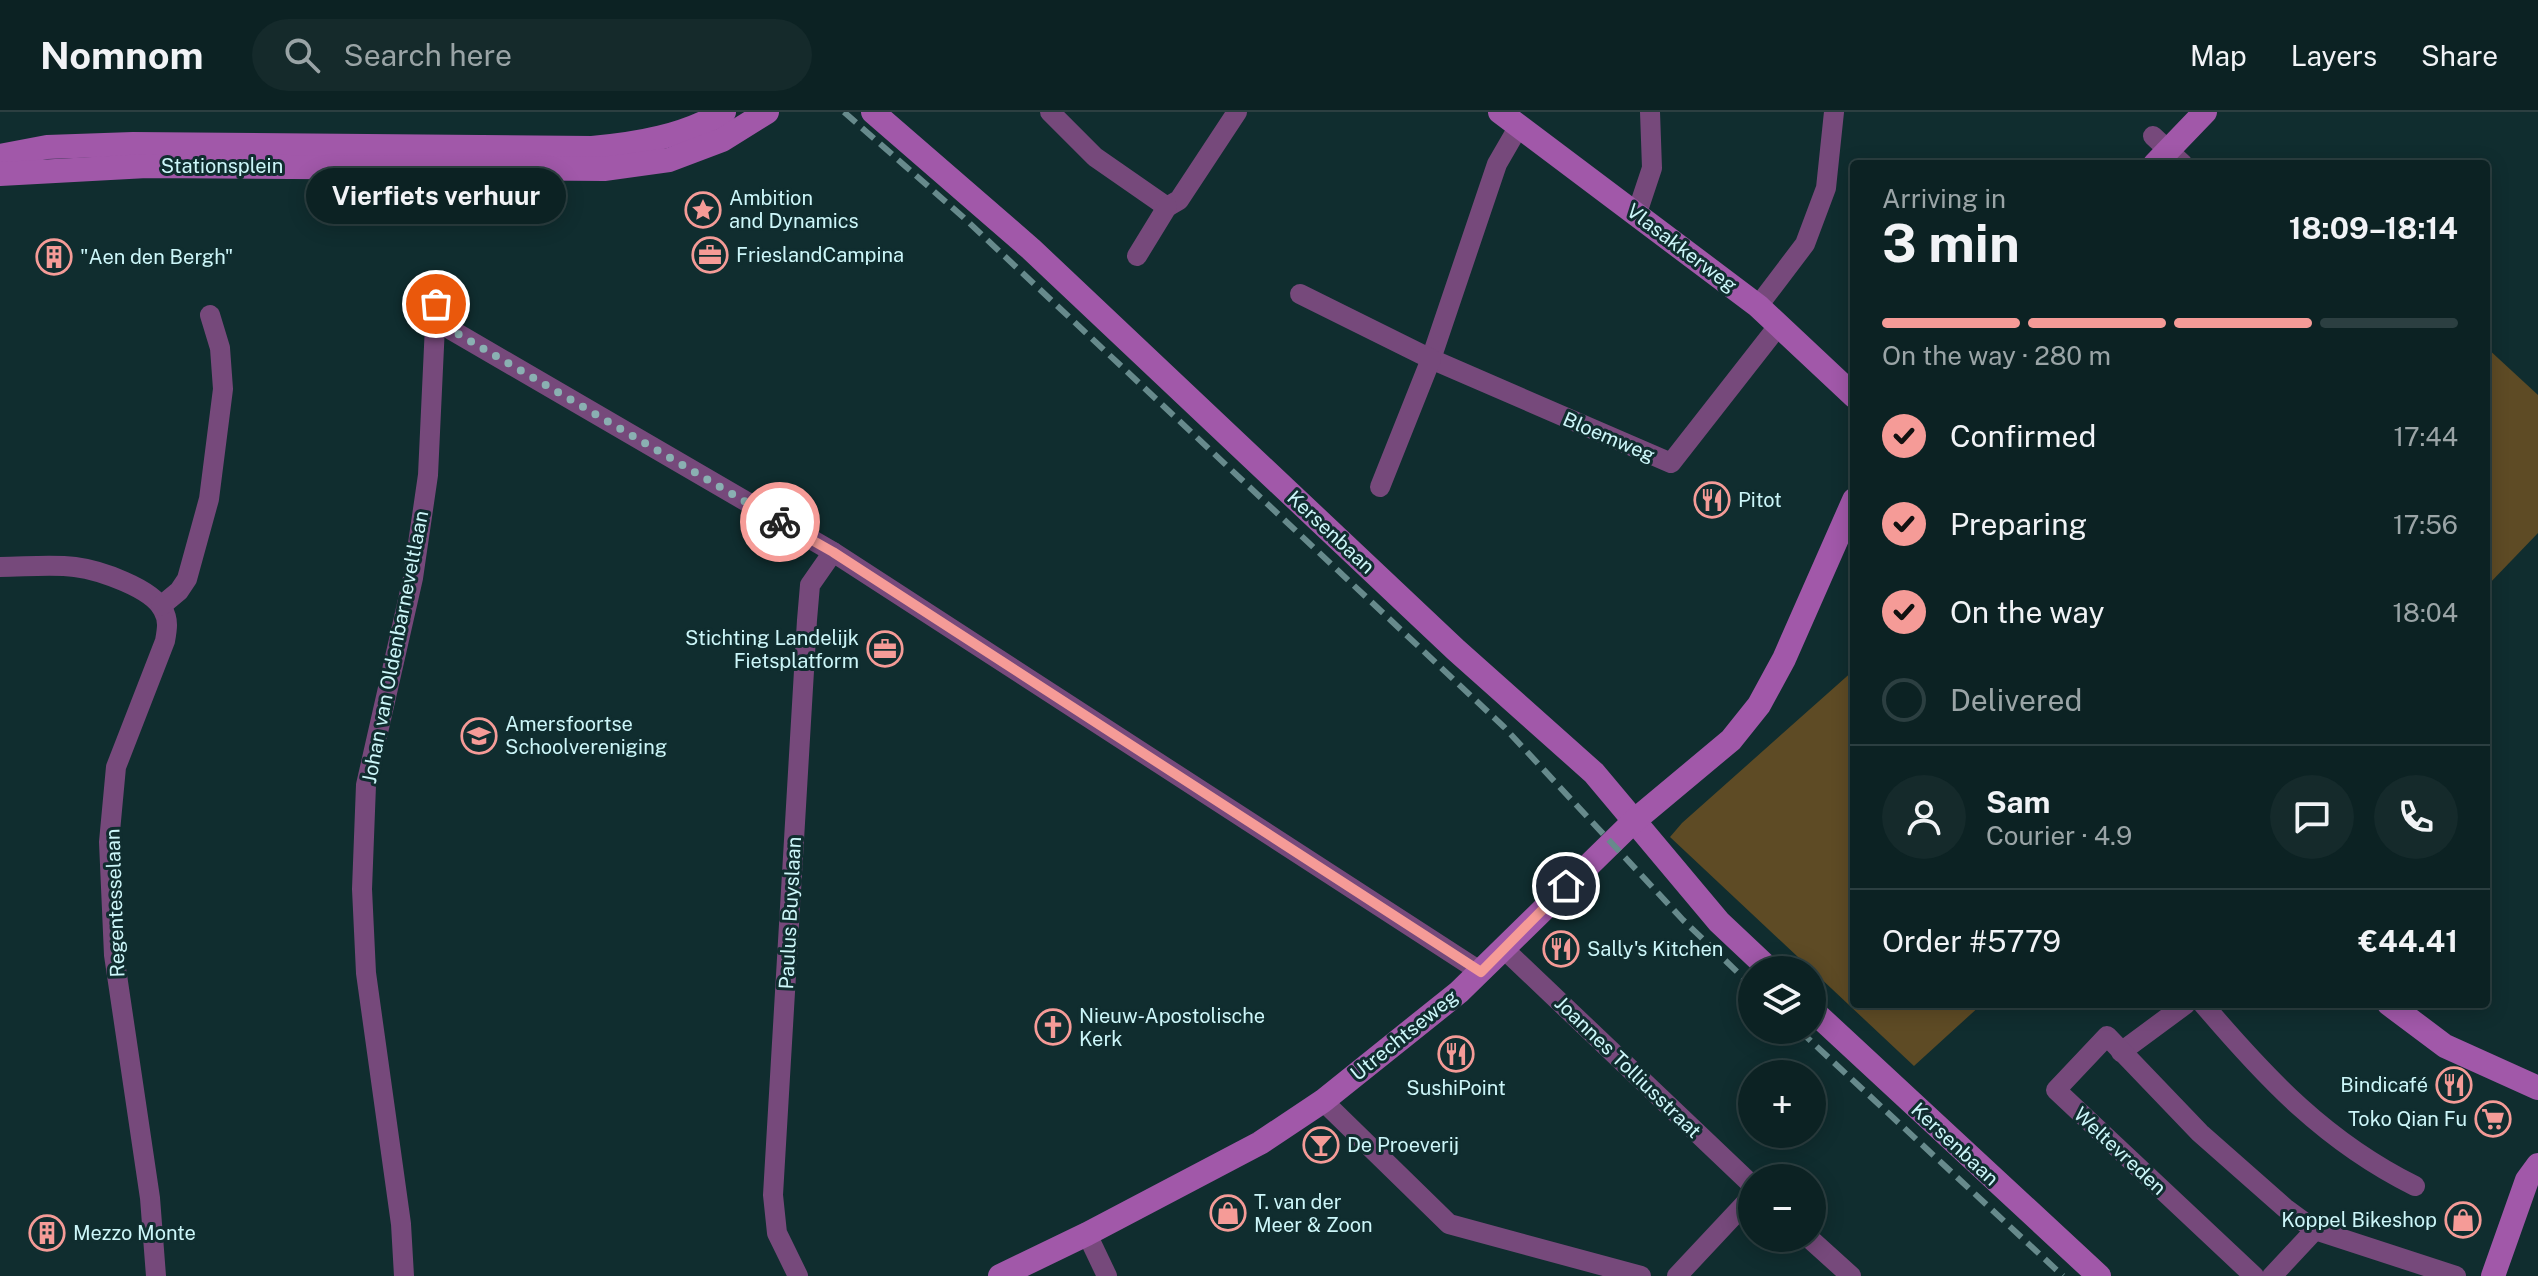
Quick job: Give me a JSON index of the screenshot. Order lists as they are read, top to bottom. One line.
{"streets":{"main road":["Stationsplein","Vlasakkerweg","Kersenbaan","Utrechtseweg"],"street":["Bloemweg","Johan van Oldenbarneveltlaan","Regentesselaan","Paulus Buyslaan","Joannes Tolliusstraat","Weltevreden"]},"crossings":[["Vlasakkerweg","Bloemweg"],["Kersenbaan","Utrechtseweg"],["Johan van Oldenbarneveltlaan","Paulus Buyslaan"],["Utrechtseweg","Joannes Tolliusstraat"]],"places":{"place":["Ambition and Dynamics"],"office":["FrieslandCampina","Stichting Landelijk Fietsplatform"],"building":["\"Aen den Bergh\"","Mezzo Monte"],"other":["Vierfiets verhuur"],"restaurant":["Pitot","Sally's Kitchen","SushiPoint","Bindicafé"],"school or university":["Amersfoortse Schoolvereniging"],"church":["Nieuw-Apostolische Kerk"],"supermarket":["Toko Qian Fu"],"bar":["De Proeverij"],"shop":["T. van der Meer & Zoon","Koppel Bikeshop"]},"page":{"header":"Nomnom","search":"Search here","nav":["Map","Layers","Share"],"heading":["3 min","Arriving in","18:09–18:14"],"panel":["Sam","Courier · 4.9","Order #5779","€44.41"],"bubble":"Vierfiets verhuur","bar":"On the way · 280 m","list":[["Confirmed","17:44"],["Preparing","17:56"],["On the way","18:04"],"Delivered"],"map_buttons":["+","−"]}}
